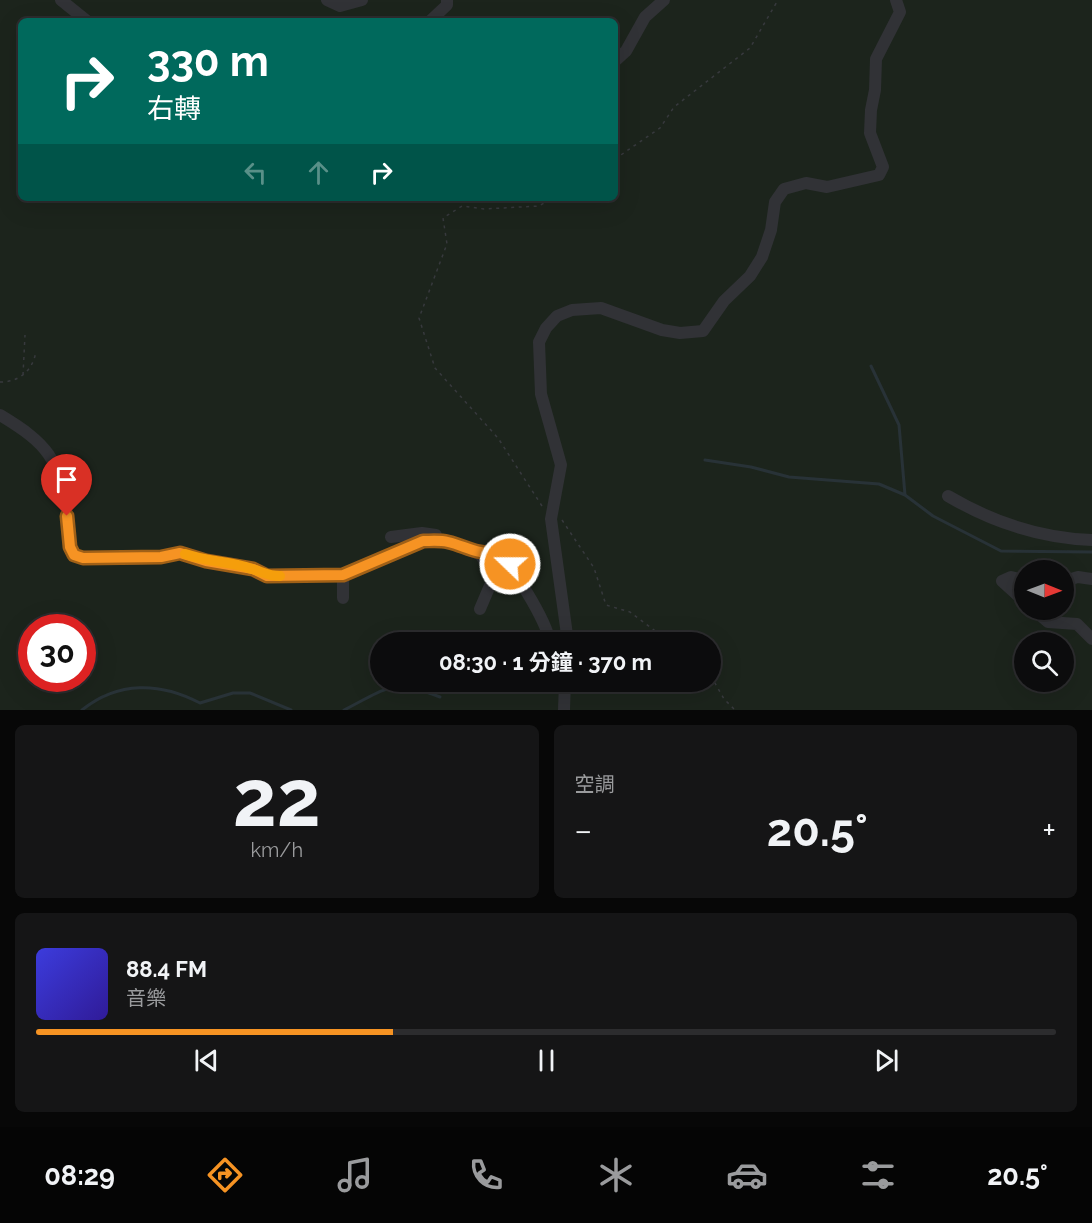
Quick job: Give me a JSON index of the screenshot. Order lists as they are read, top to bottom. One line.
{"north":"right","page":{"turn":["330 m","右轉"],"limit":"30","trip":"08:30 · 1 分鐘 · 370 m","tile":[["22","km/h"],"空調"],"heat":["−","20.5°","+"],"song":["88.4 FM","音樂"],"tabs":["08:29","20.5°"]}}
